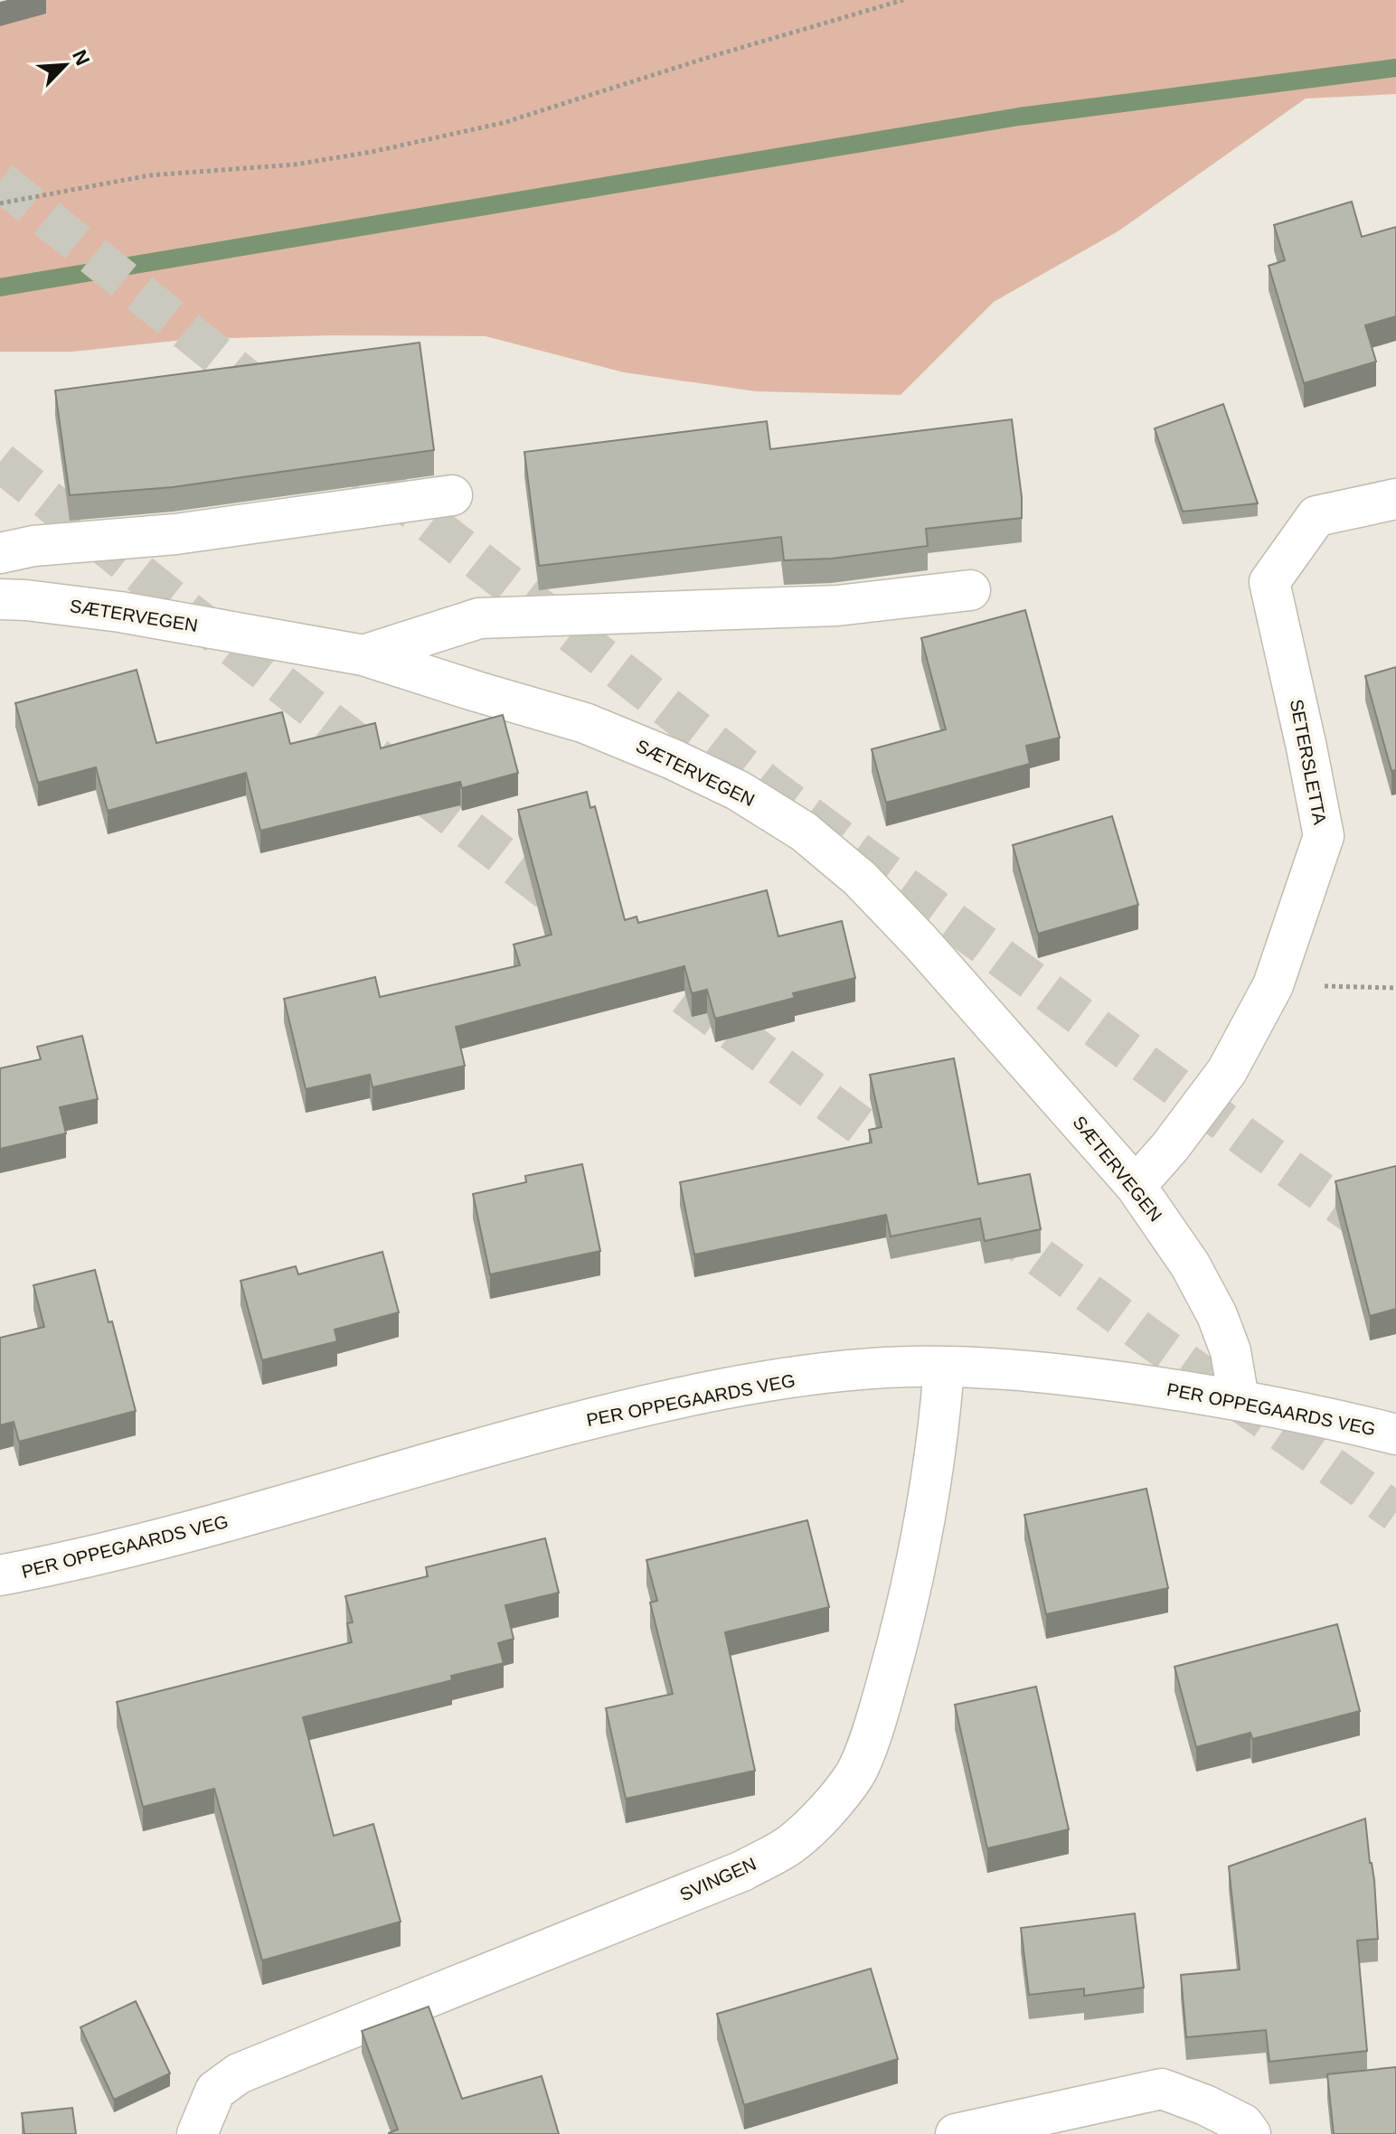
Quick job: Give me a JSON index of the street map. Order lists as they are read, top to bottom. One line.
{"streets":{"street":["SÆTERVEGEN","SETERSLETTA","PER OPPEGAARDS VEG","SVINGEN"]},"crossings":[["SÆTERVEGEN","SETERSLETTA"],["SÆTERVEGEN","PER OPPEGAARDS VEG"],["PER OPPEGAARDS VEG","SVINGEN"]],"north":"top right"}
